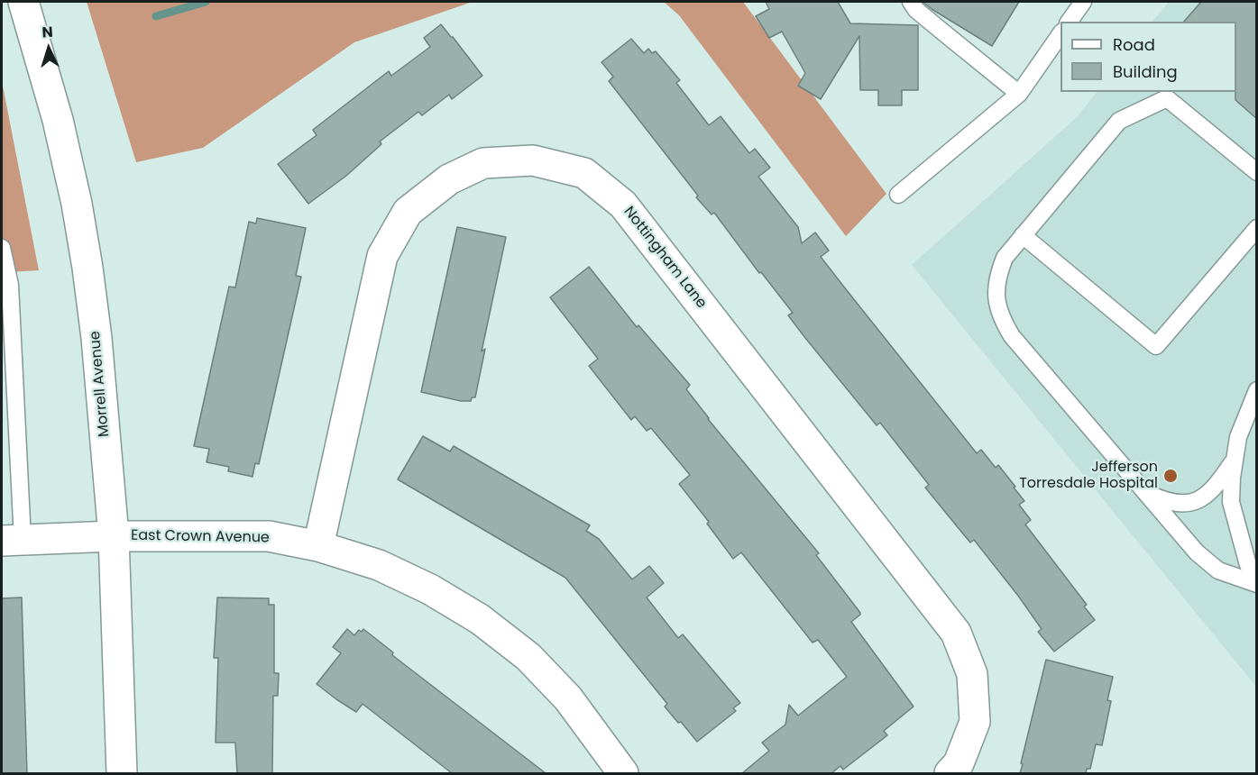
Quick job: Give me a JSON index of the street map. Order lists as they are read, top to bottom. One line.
{"streets":{"street":["Nottingham Lane","Morrell Avenue","East Crown Avenue"]},"crossings":[["Nottingham Lane","East Crown Avenue"],["Morrell Avenue","East Crown Avenue"]],"places":["Jefferson Torresdale Hospital"],"legend":["Road","Building"],"north":"top"}
